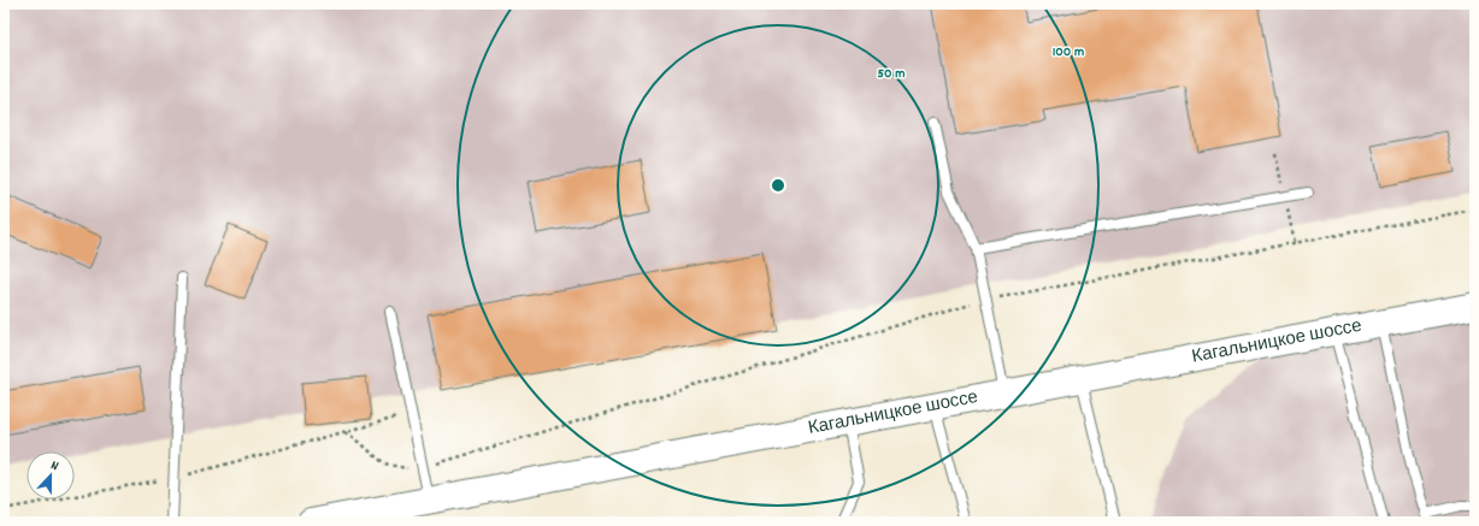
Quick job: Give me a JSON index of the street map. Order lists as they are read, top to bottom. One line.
{"streets":{"main road":["Кагальницкое шоссе"]},"north":"top","rings":["100 m","50 m"]}
